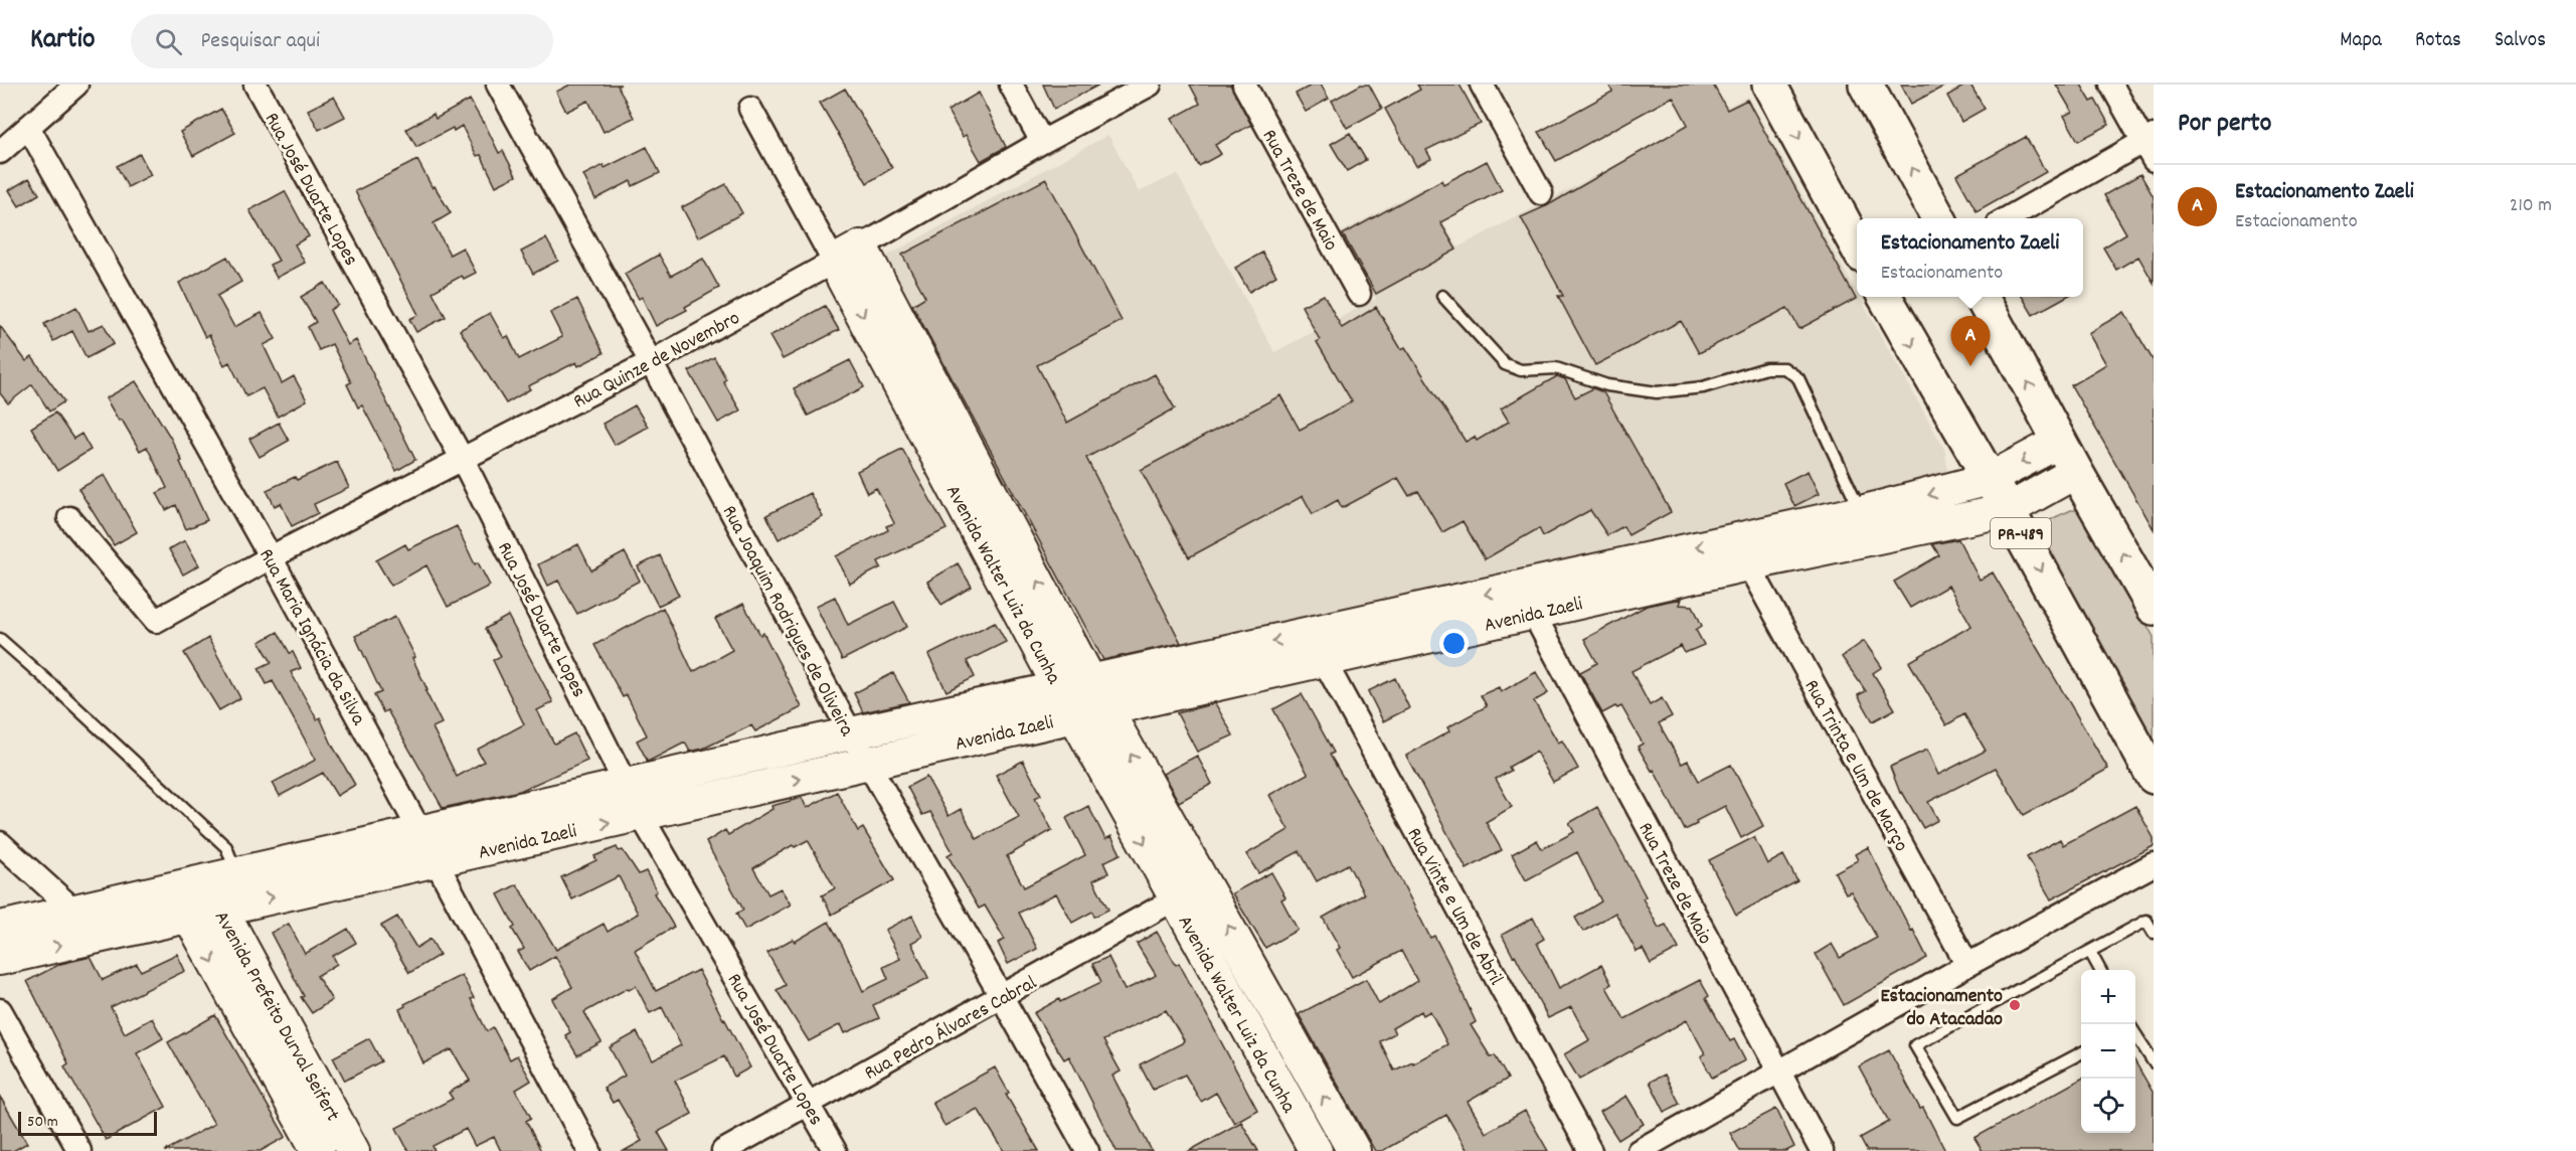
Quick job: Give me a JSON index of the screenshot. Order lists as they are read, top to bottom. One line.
{"streets":{"main road":["PR-489"],"street":["Rua José Duarte Lopes","Rua Treze de Maio","Rua Quinze de Novembro","Avenida Walter Luiz da Cunha","Avenida Zaeli","Rua Joaquim Rodrigues de Oliveira","Rua Maria Ignácia da Silva","Rua Trinta e Um de Março","Rua Vinte e Um de Abril","Avenida Prefeito Durval Seifert","Rua Pedro Álvares Cabral"]},"crossings":[["Rua José Duarte Lopes","Rua Quinze de Novembro"],["Rua José Duarte Lopes","Avenida Zaeli"],["Rua José Duarte Lopes","Rua Pedro Álvares Cabral"],["Rua Treze de Maio","Avenida Zaeli"],["Rua Quinze de Novembro","Avenida Walter Luiz da Cunha"],["Rua Quinze de Novembro","Rua Joaquim Rodrigues de Oliveira"],["Rua Quinze de Novembro","Rua Maria Ignácia da Silva"],["PR-489","Avenida Zaeli"],["Avenida Walter Luiz da Cunha","Avenida Zaeli"],["Avenida Walter Luiz da Cunha","Rua Pedro Álvares Cabral"],["Avenida Zaeli","Rua Joaquim Rodrigues de Oliveira"],["Avenida Zaeli","Rua Maria Ignácia da Silva"],["Avenida Zaeli","Rua Trinta e Um de Março"],["Avenida Zaeli","Rua Vinte e Um de Abril"],["Avenida Zaeli","Avenida Prefeito Durval Seifert"],["Rua Joaquim Rodrigues de Oliveira","Rua Pedro Álvares Cabral"]],"places":["Estacionamento do Atacadao"],"scale_bar":"50 m","page":{"header":"Kartio","search":"Pesquisar aqui","nav":["Mapa","Rotas","Salvos"],"heading":"Por perto","list":[{"mark":"A","name":"Estacionamento Zaeli","note":"Estacionamento","value":"210 m"}],"popup":["Estacionamento Zaeli","Estacionamento"],"pins":"A","map_buttons":["+","−"],"scale":"50 m"}}
